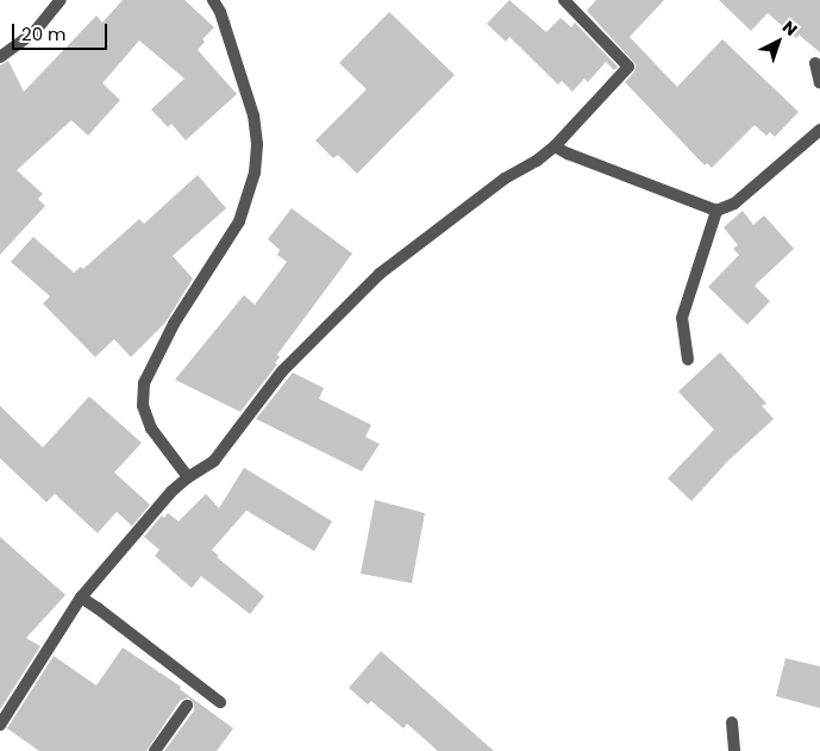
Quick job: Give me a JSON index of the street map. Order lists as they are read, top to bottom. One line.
{"scale_bar":"20 m","north":"top right"}
